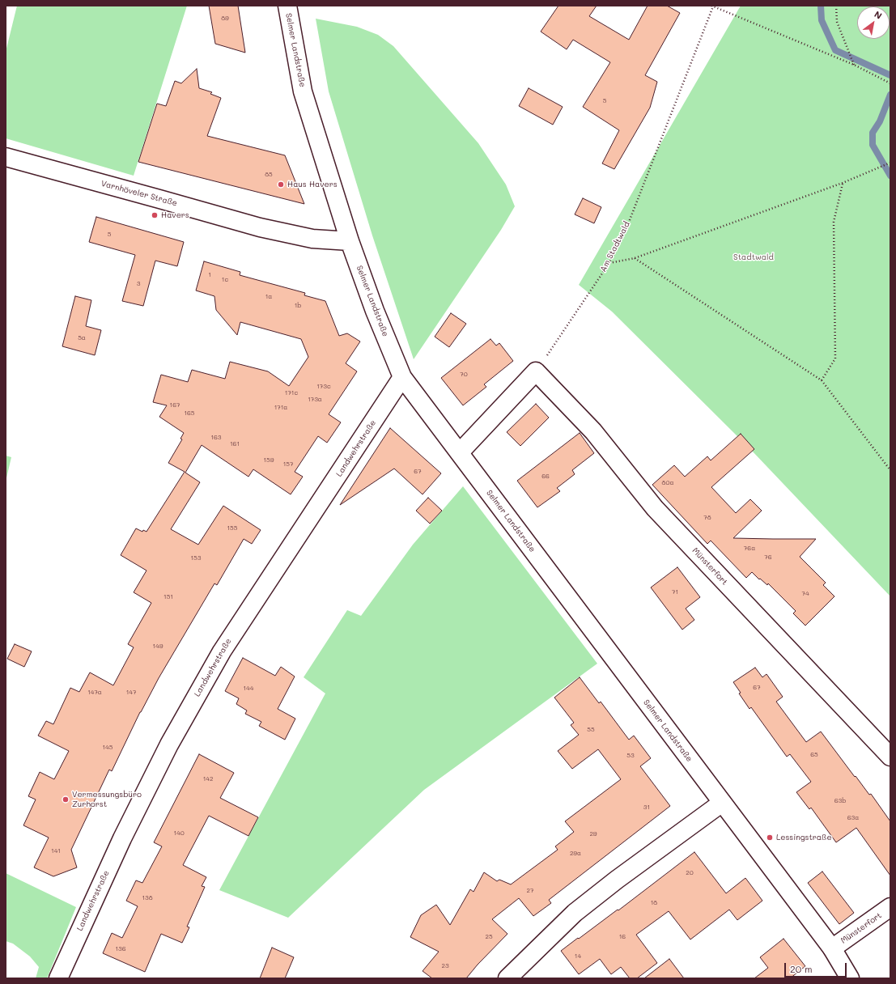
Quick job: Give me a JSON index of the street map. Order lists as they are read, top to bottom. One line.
{"streets":{"street":["Selmer Landstraße","Varnhöveler Straße","Landwehrstraße","Münsterfort"],"path":["Am Stadtwald"]},"crossings":[["Selmer Landstraße","Varnhöveler Straße"],["Selmer Landstraße","Landwehrstraße"],["Selmer Landstraße","Münsterfort"],["Am Stadtwald","Münsterfort"]],"parks":["Stadtwald"],"places":["Haus Havers","Havers","Vermessungsbüro Zurhorst","Lessingstraße"],"house_numbers":["89","5","85","5","1","1c","3","1a","1b","5a","70","173c","171c","173a","167","171a","165","163","161","159","157","67","66","80a","78","155","76a","76","153","71","74","151","149","67","144","147a","147","55","145","65","53","142","63b","31","63a","140","29","141","29a","20","27","138","18","25","16","136","14","23"],"scale_bar":"20 m","north":"top right"}
